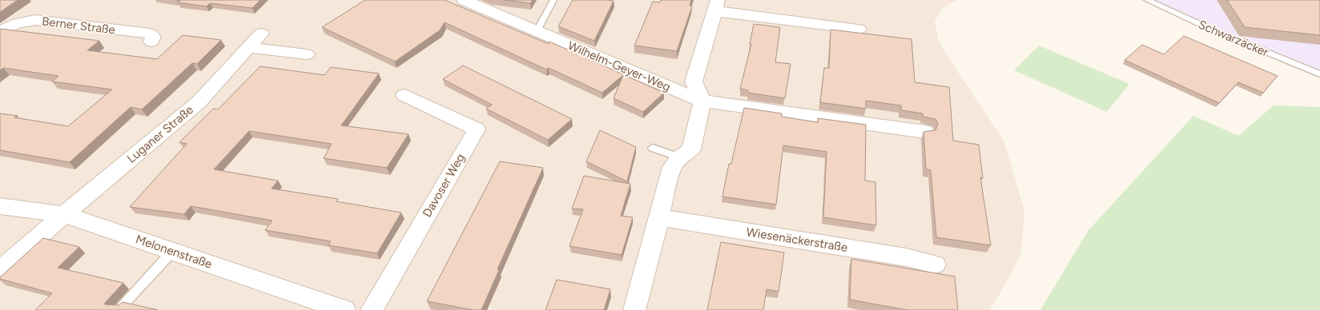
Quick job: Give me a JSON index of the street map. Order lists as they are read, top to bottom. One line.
{"streets":{"street":["Berner Straße","Wilhelm-Geyer-Weg","Luganer Straße","Davoser Weg","Wiesenäckerstraße","Melonenstraße"],"lane":["Schwarzäcker"]},"crossings":[["Luganer Straße","Melonenstraße"]]}
